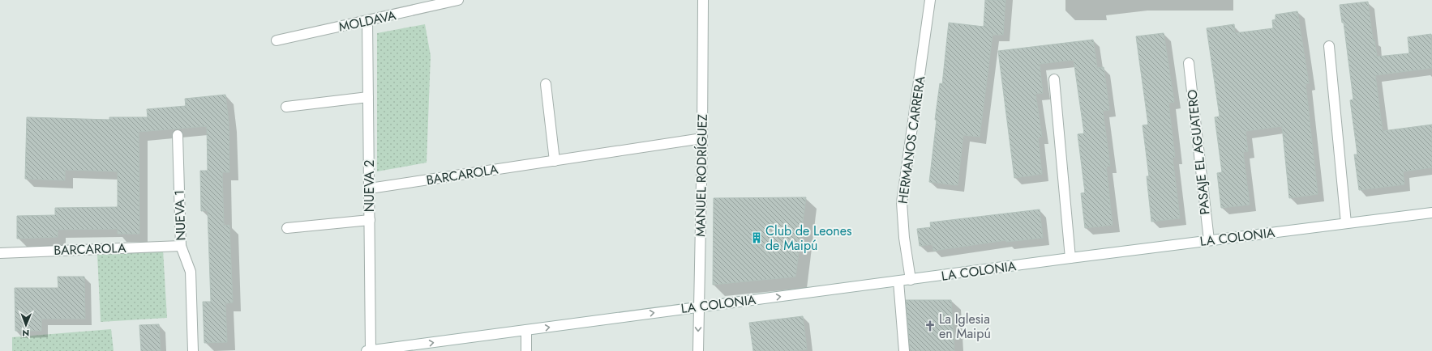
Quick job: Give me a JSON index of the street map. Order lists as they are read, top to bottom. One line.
{"streets":{"street":["MOLDAVA","HERMANOS CARRERA","PASAJE EL AGUATERO","BARCAROLA","MANUEL RODRÍGUEZ","NUEVA 2","NUEVA 1","LA COLONIA"]},"crossings":[["MOLDAVA","NUEVA 2"],["HERMANOS CARRERA","LA COLONIA"],["PASAJE EL AGUATERO","LA COLONIA"],["BARCAROLA","MANUEL RODRÍGUEZ"],["BARCAROLA","NUEVA 2"],["BARCAROLA","NUEVA 1"],["MANUEL RODRÍGUEZ","LA COLONIA"],["NUEVA 2","LA COLONIA"]],"one_way":["LA COLONIA"],"places":{"building":["Club de Leones de Maipú"],"church":["La Iglesia en Maipú"]},"north":"bottom"}
